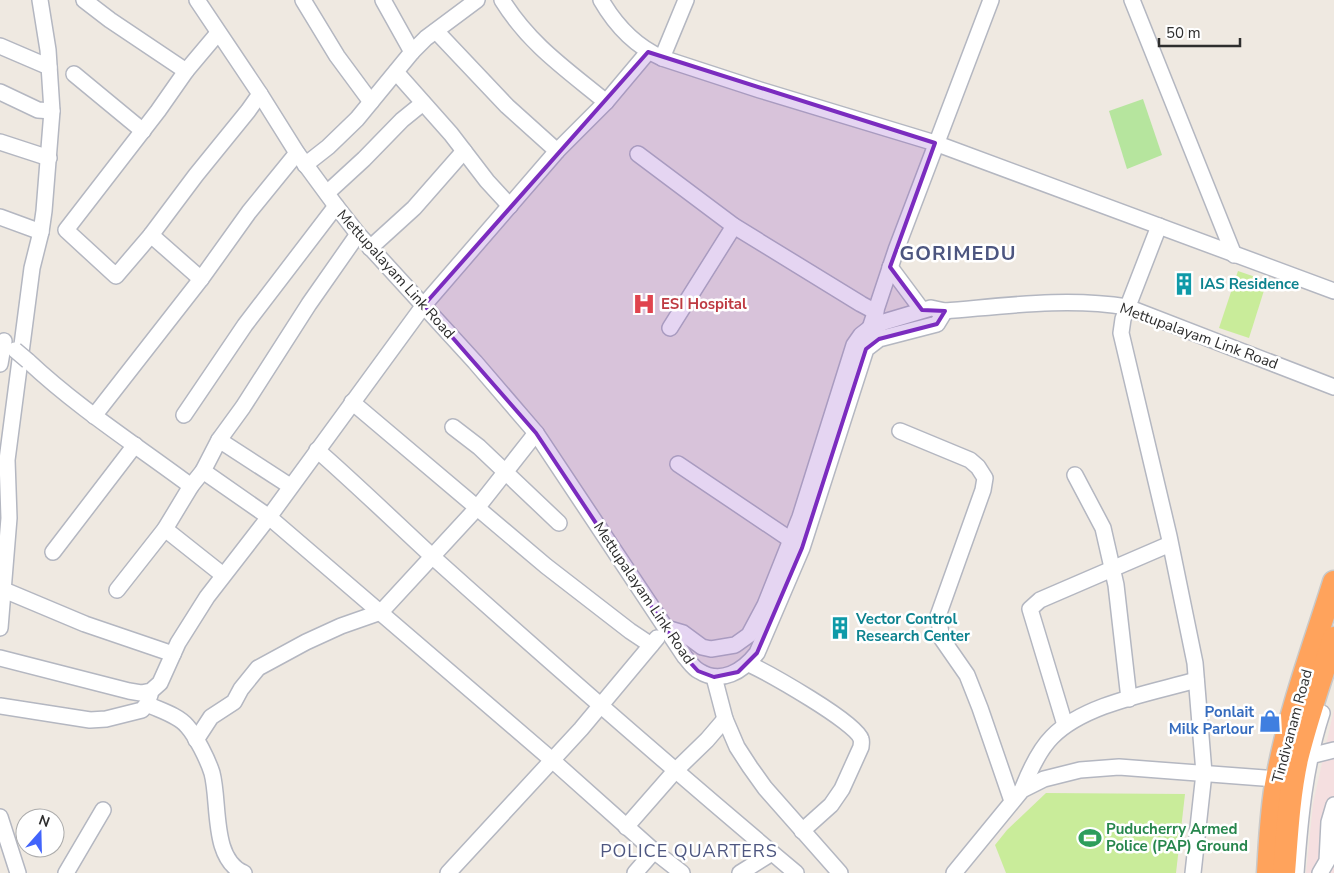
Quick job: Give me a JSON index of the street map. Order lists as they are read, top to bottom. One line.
{"streets":{"highway":["Tindivanam Road"],"street":["Mettupalayam Link Road"]},"districts":["GORIMEDU","POLICE QUARTERS"],"places":{"building":["IAS Residence","Vector Control Research Center"],"hospital":["ESI Hospital"],"shop":["Ponlait Milk Parlour"],"sports":["Puducherry Armed Police (PAP) Ground"]},"scale_bar":"50 m","north":"top"}
